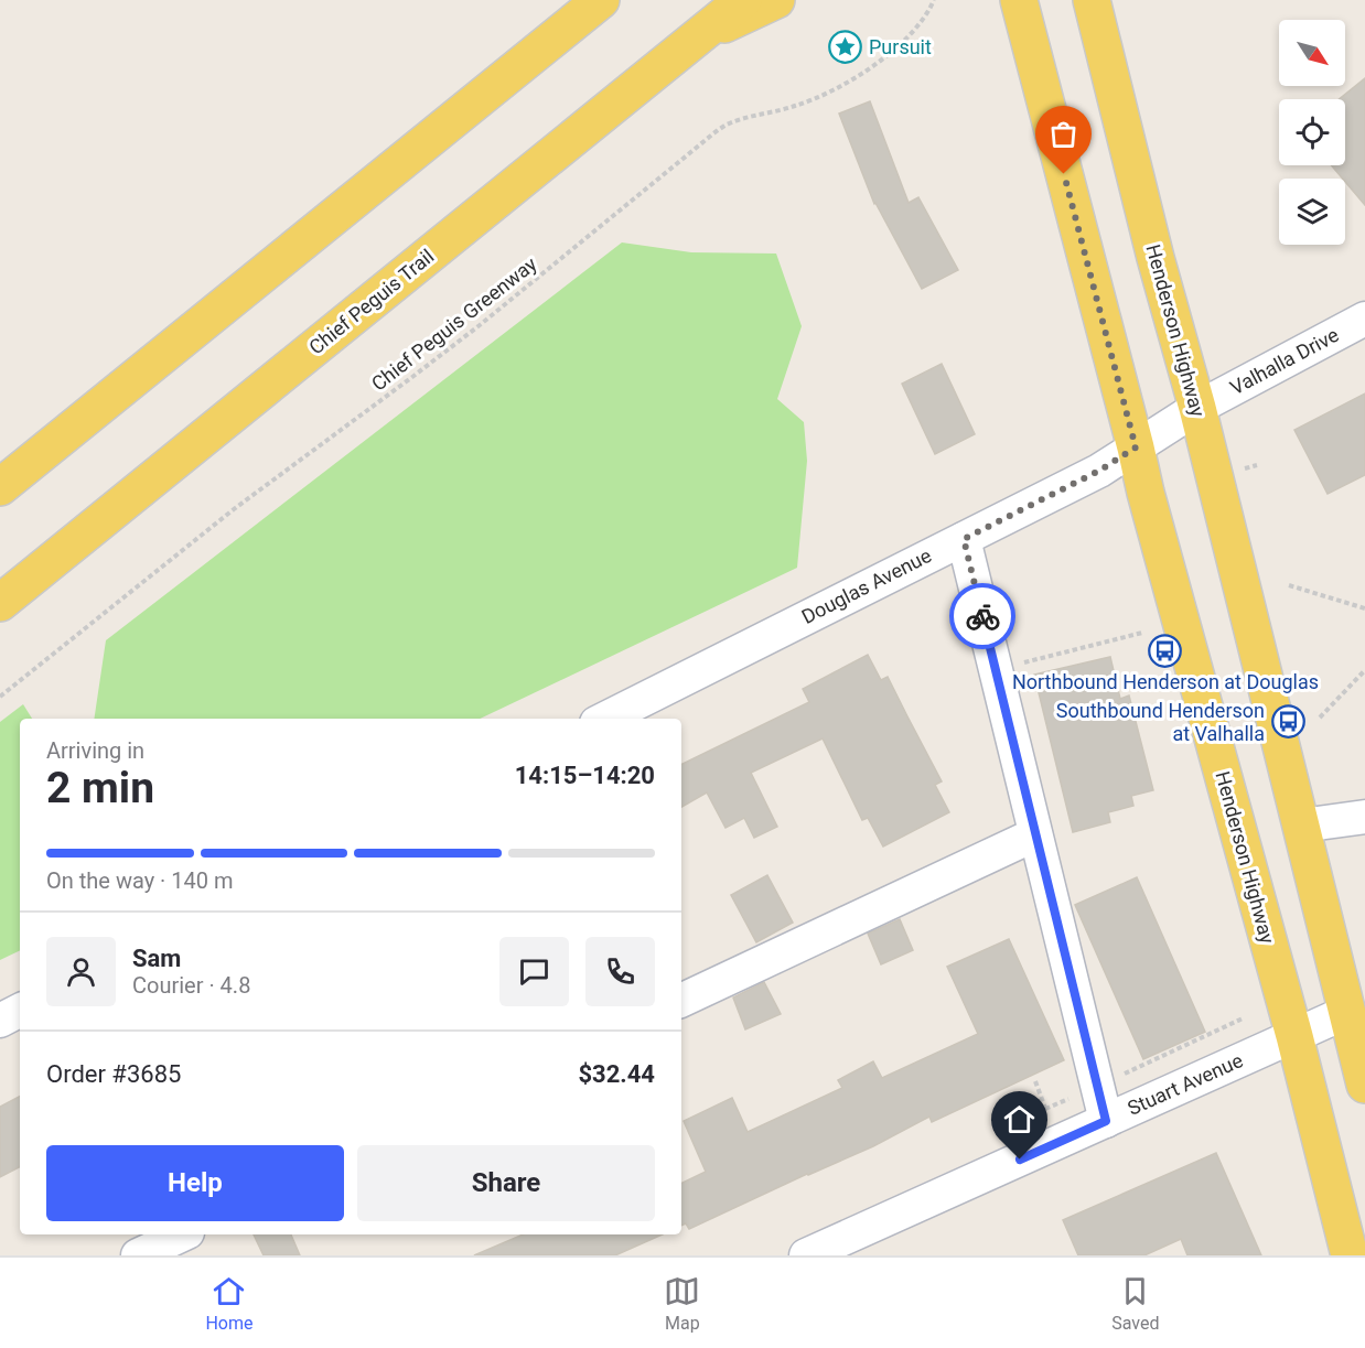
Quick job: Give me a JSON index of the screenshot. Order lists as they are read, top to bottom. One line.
{"streets":{"main road":["Chief Peguis Trail","Henderson Highway"],"street":["Valhalla Drive","Douglas Avenue","Stuart Avenue"],"path":["Chief Peguis Greenway"]},"crossings":[["Henderson Highway","Valhalla Drive"],["Henderson Highway","Douglas Avenue"],["Henderson Highway","Stuart Avenue"],["Valhalla Drive","Douglas Avenue"]],"places":{"place":["Pursuit"],"bus stop":["Northbound Henderson at Douglas","Southbound Henderson at Valhalla"]},"north":"bottom right","page":{"heading":["2 min","Arriving in","14:15–14:20"],"panel":["Sam","Courier · 4.8","Order #3685","$32.44"],"bar":"On the way · 140 m","buttons":["Help","Share"],"tabs":["Home","Map","Saved"]}}
